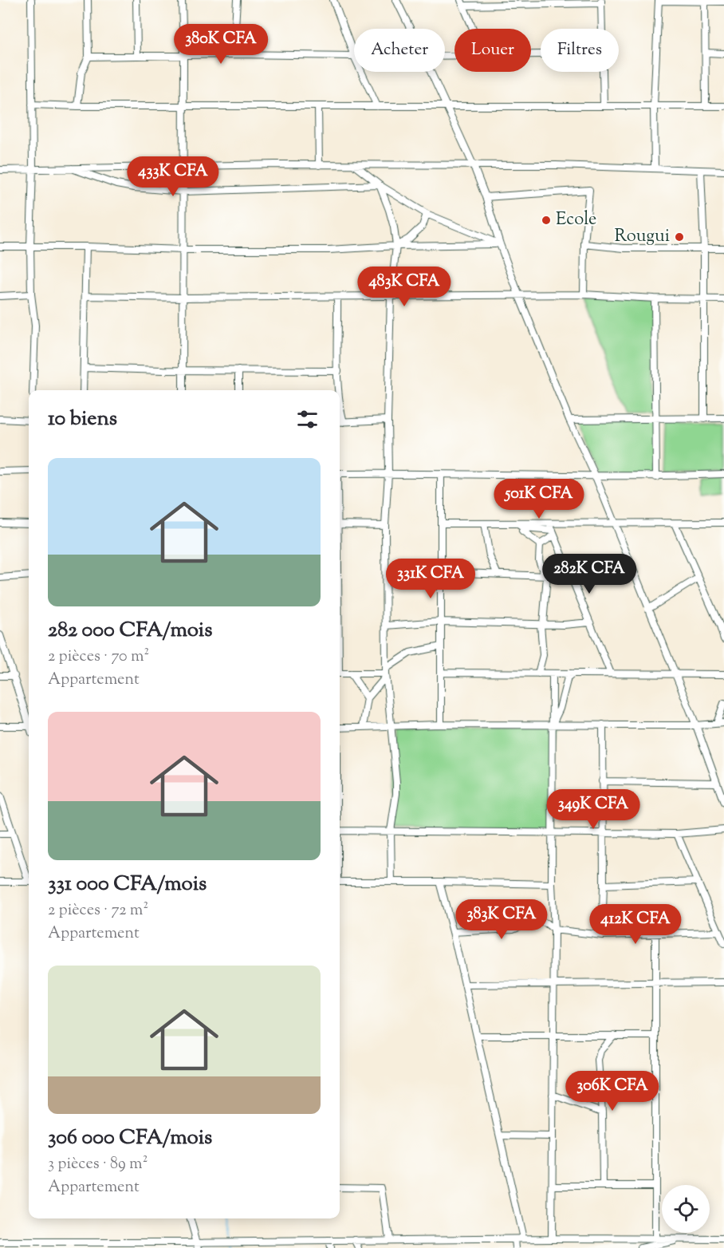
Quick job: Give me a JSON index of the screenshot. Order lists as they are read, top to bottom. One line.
{"places":["Ecole","Rougui"],"page":{"price":["380K CFA","433K CFA","483K CFA","501K CFA","282K CFA","331K CFA","349K CFA","383K CFA","412K CFA","306K CFA"],"chip":["Acheter","Louer","Filtres"],"heading":"10 biens","list":[{"name":"282 000 CFA/mois","note":"2 pièces · 70 m² · Appartement"},{"name":"331 000 CFA/mois","note":"2 pièces · 72 m² · Appartement"},{"name":"306 000 CFA/mois","note":"3 pièces · 89 m² · Appartement"}]}}
